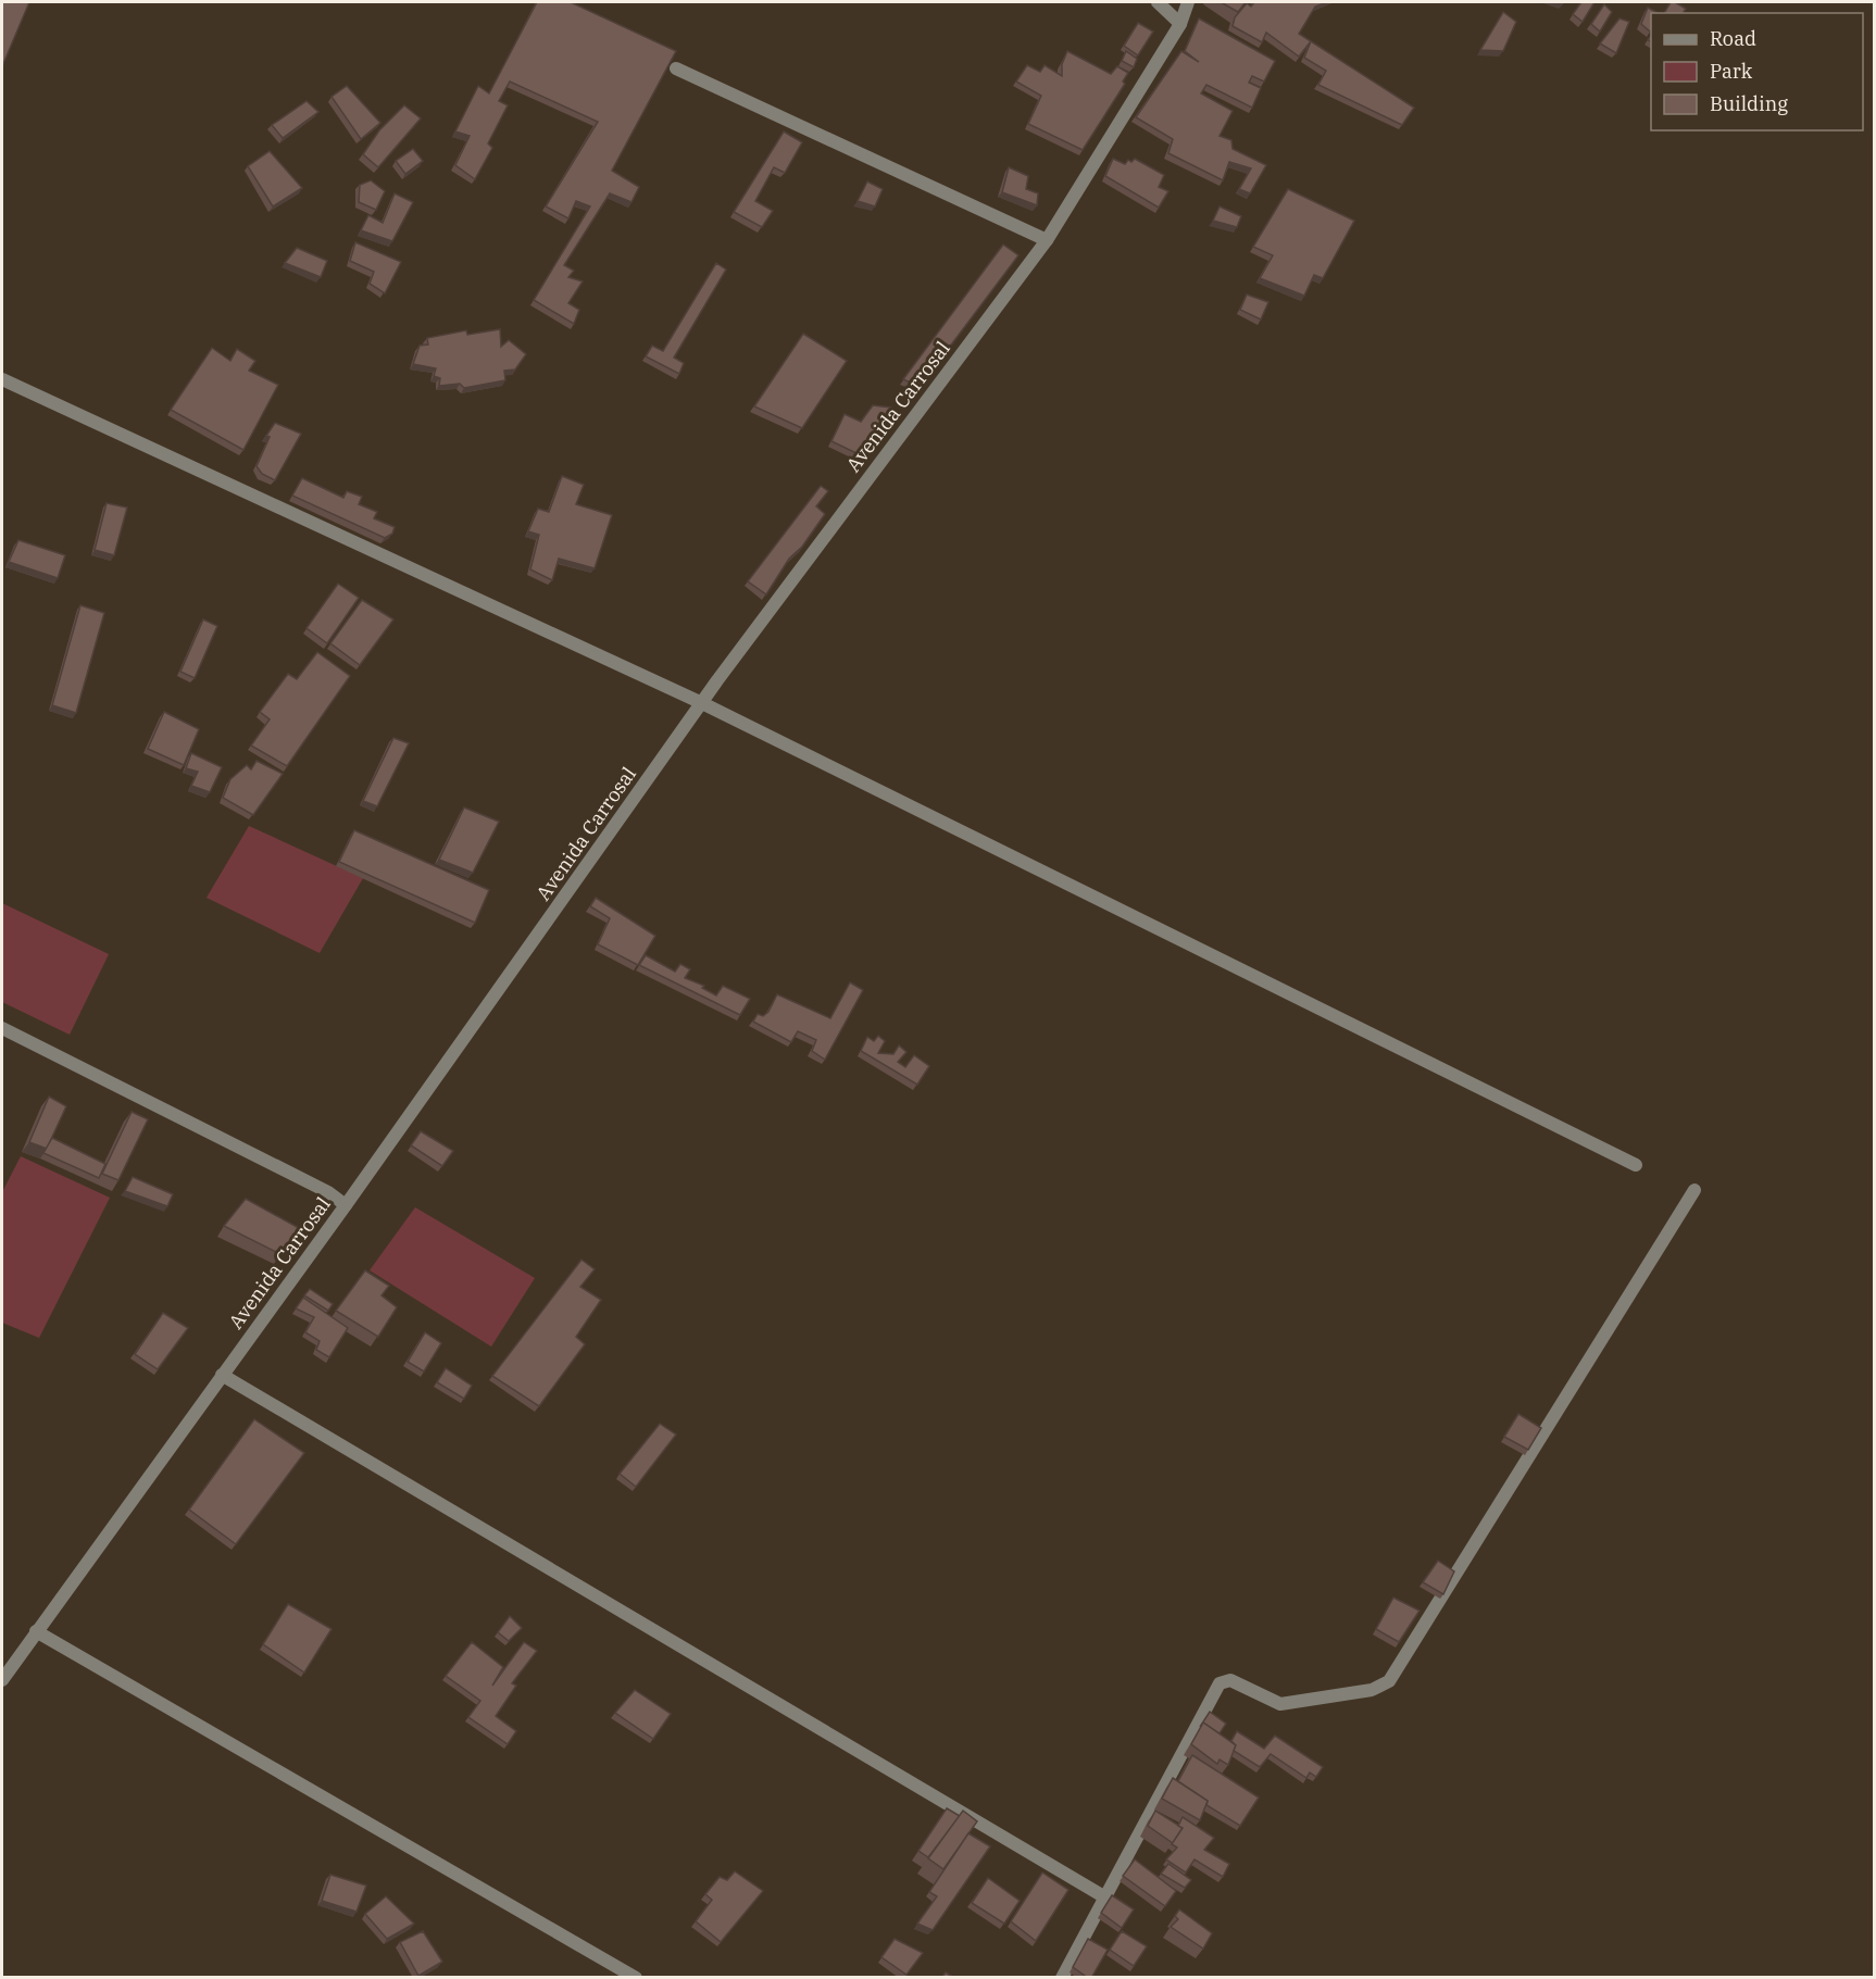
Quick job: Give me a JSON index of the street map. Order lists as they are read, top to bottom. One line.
{"streets":{"street":["Avenida Carrosal"]},"legend":["Road","Park","Building"]}
